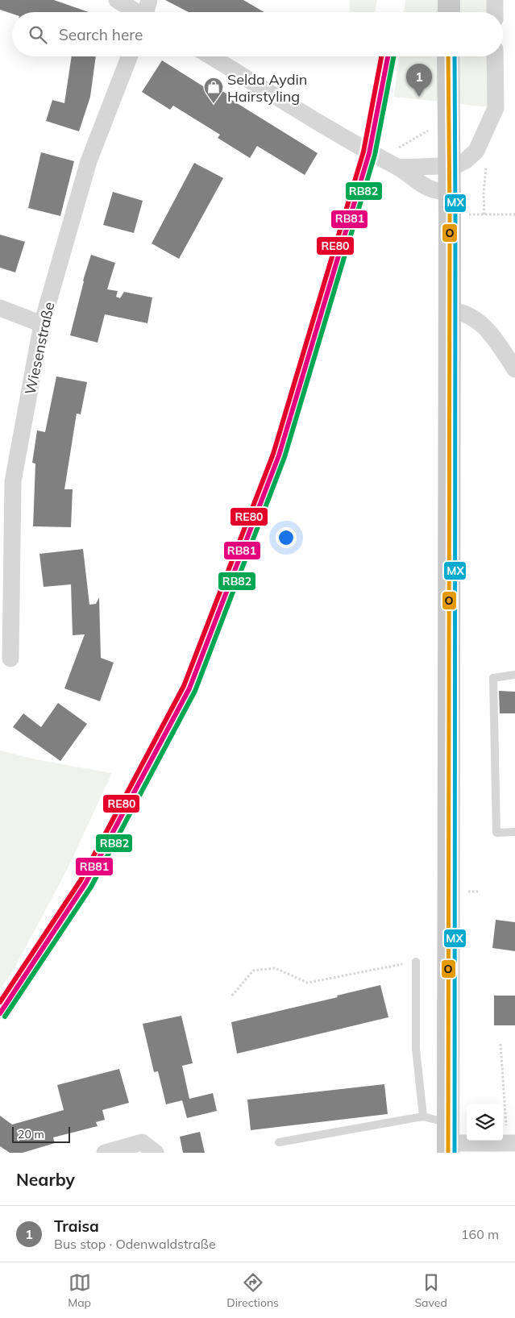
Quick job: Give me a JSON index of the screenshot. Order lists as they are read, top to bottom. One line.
{"streets":{"street":["Wiesenstraße"]},"places":{"shop":["Selda Aydin Hairstyling"]},"lines":["transit line RB81","transit line RB82","transit line RE80","transit line O","transit line MX"],"scale_bar":"20 m","page":{"search":"Search here","pins":"1","scale":"20 m","heading":"Nearby","list":[{"mark":"1","name":"Traisa","note":"Bus stop · Odenwaldstraße","value":"160 m"}],"nav":["Map","Directions","Saved"]}}
